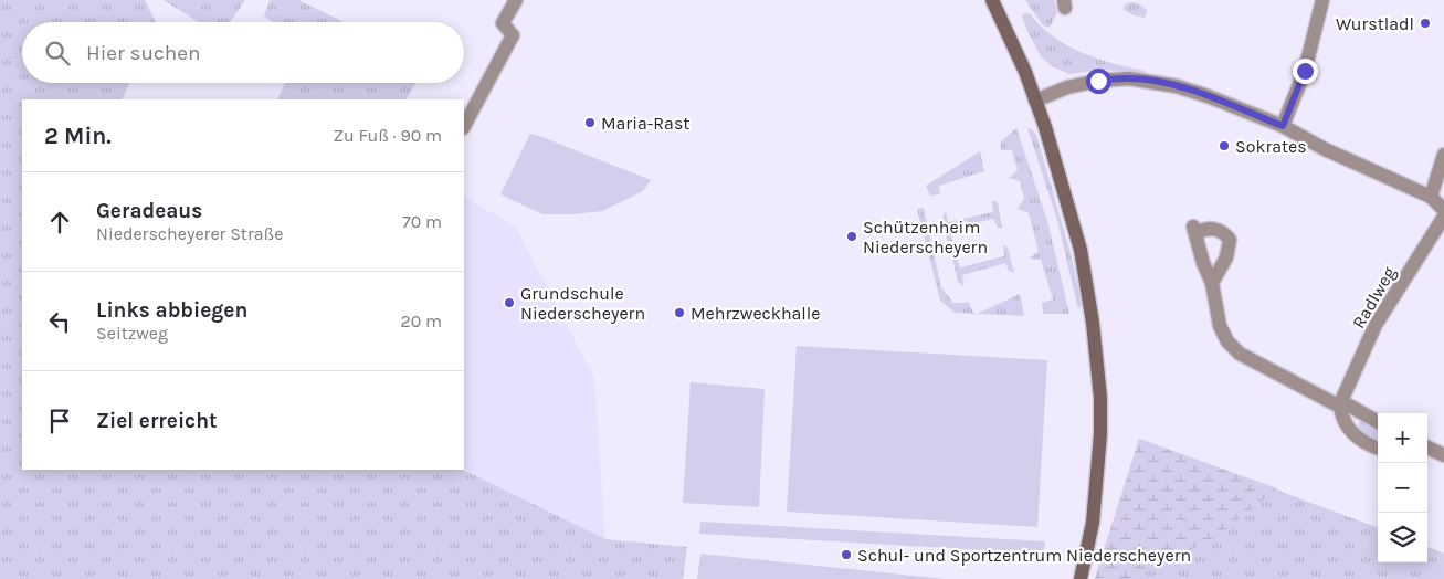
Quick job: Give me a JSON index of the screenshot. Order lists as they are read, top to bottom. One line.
{"streets":{"street":["Radlweg"]},"places":["Wurstladl","Maria-Rast","Sokrates","Schützenheim Niederscheyern","Grundschule Niederscheyern","Mehrzweckhalle","Schul- und Sportzentrum Niederscheyern"],"page":{"search":"Hier suchen","heading":["2 Min.","Zu Fuß · 90 m"],"list":[["Geradeaus","Niederscheyerer Straße","70 m"],["Links abbiegen","Seitzweg","20 m"],"Ziel erreicht"],"map_buttons":["+","−"]}}
